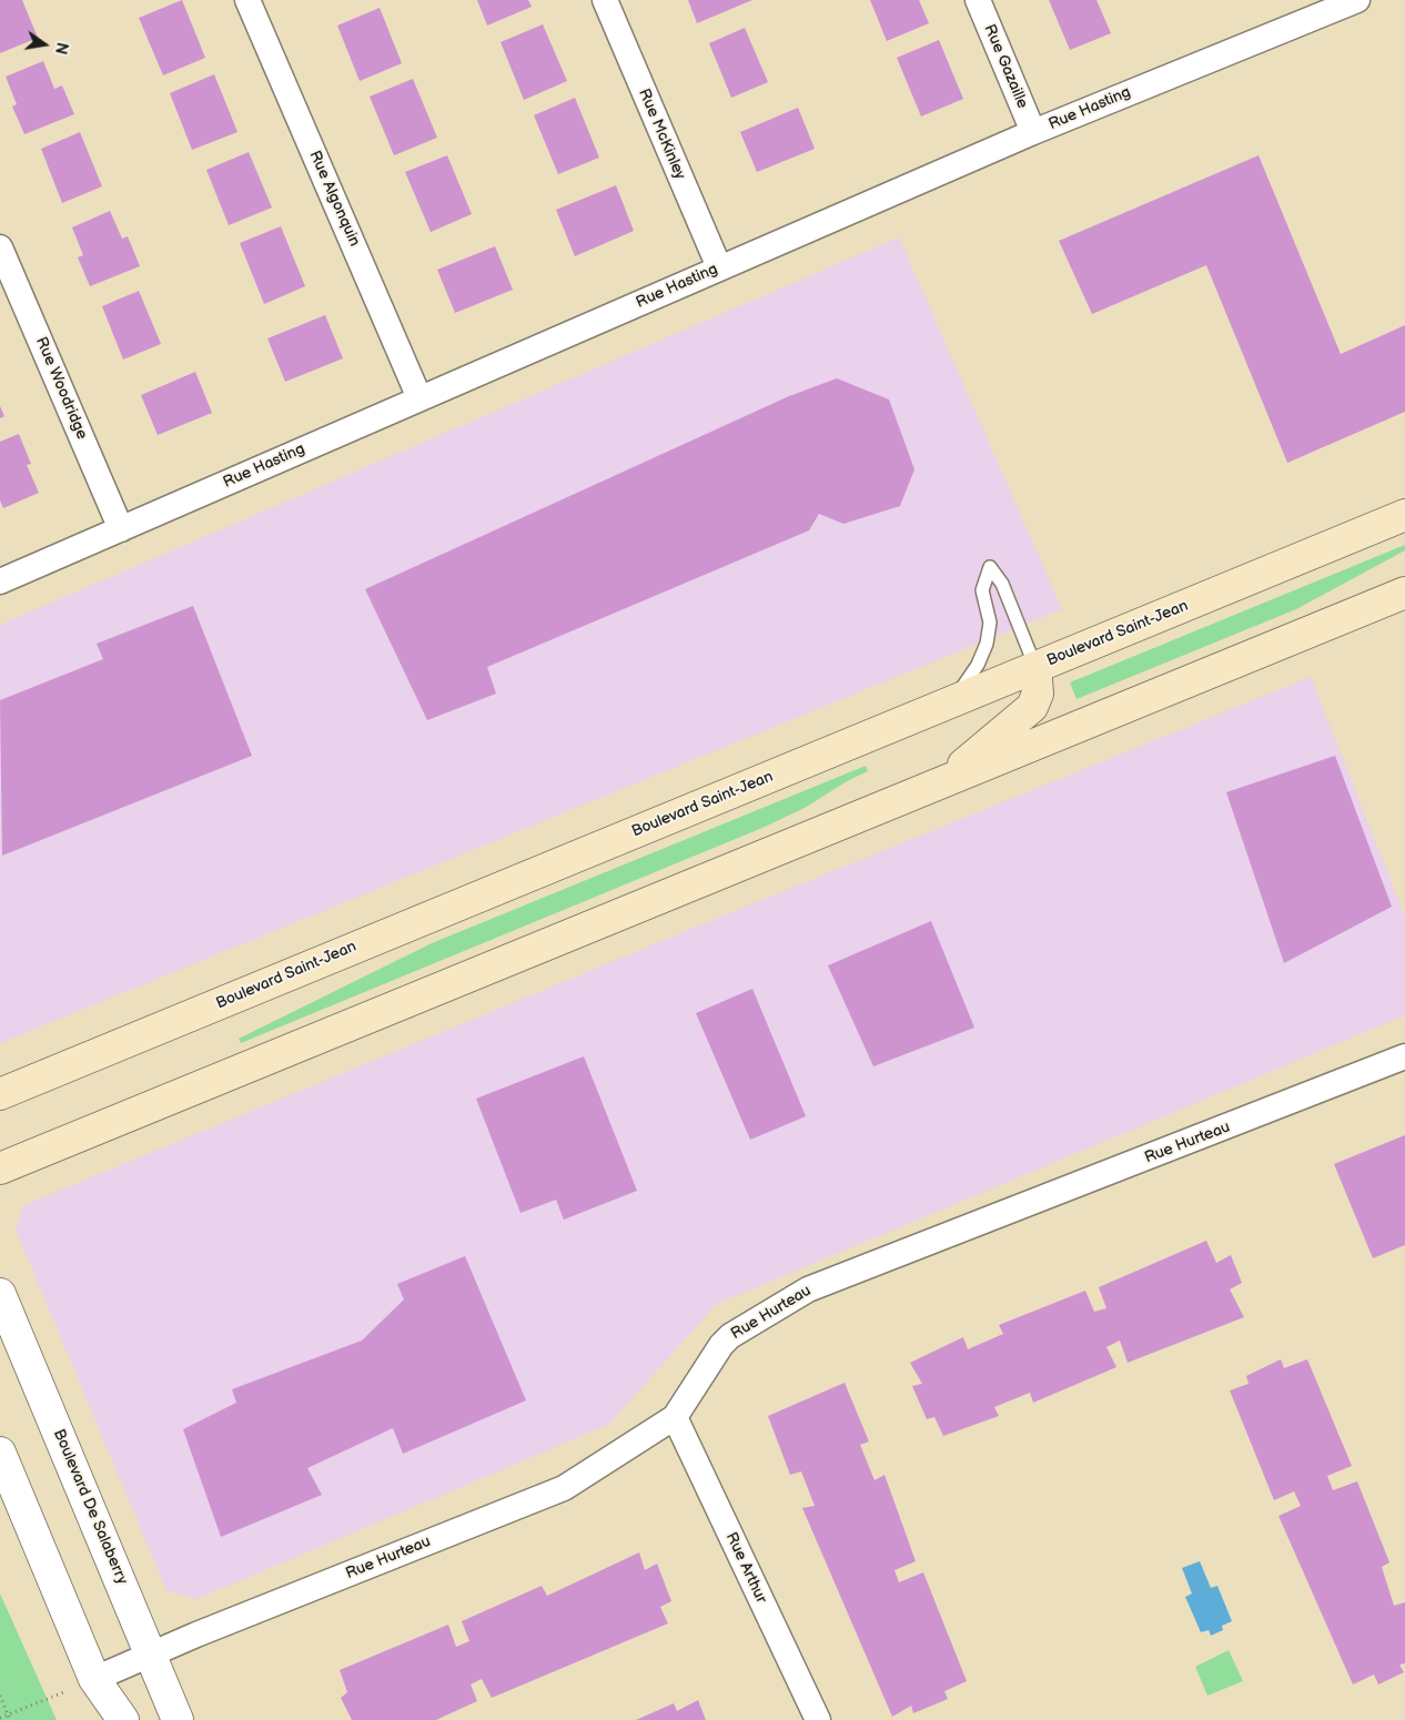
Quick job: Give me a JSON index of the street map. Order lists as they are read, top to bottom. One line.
{"streets":{"main road":["Boulevard Saint-Jean"],"street":["Rue Gazaille","Rue Hasting","Rue McKinley","Rue Algonquin","Rue Woodridge","Rue Hurteau","Boulevard De Salaberry","Rue Arthur"]},"crossings":[["Rue Gazaille","Rue Hasting"],["Rue Hasting","Rue McKinley"],["Rue Hasting","Rue Algonquin"],["Rue Hasting","Rue Woodridge"],["Rue Hurteau","Boulevard De Salaberry"],["Rue Hurteau","Rue Arthur"]],"north":"right"}
